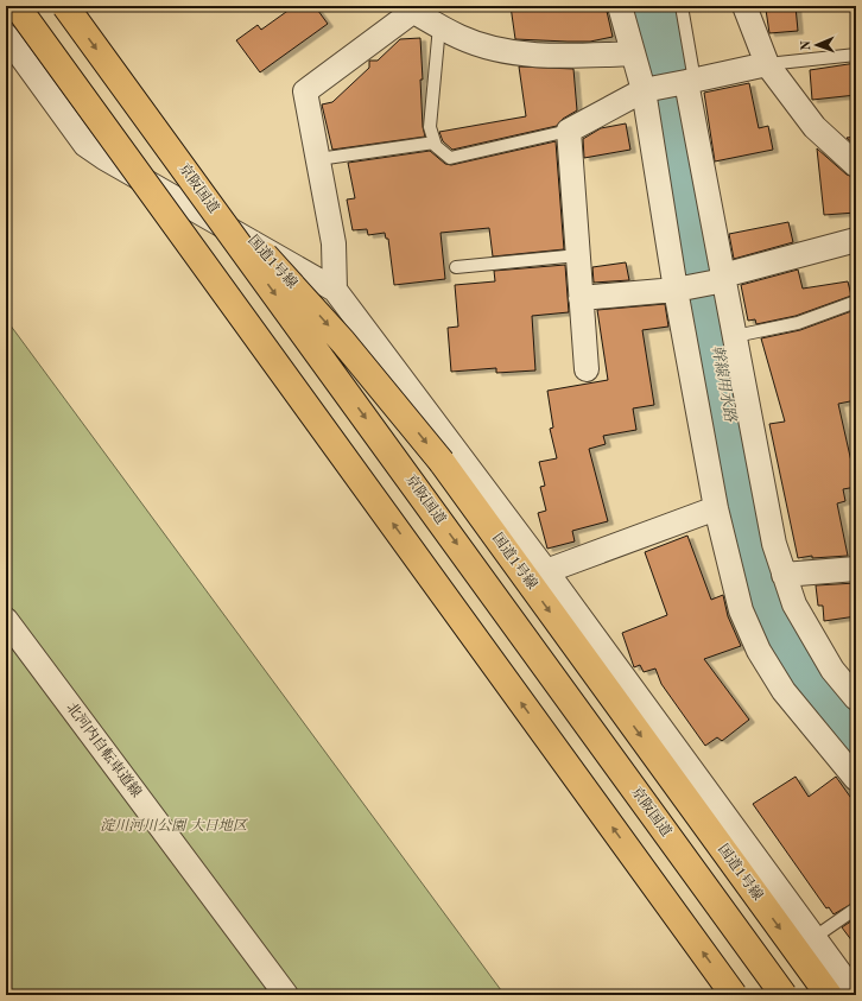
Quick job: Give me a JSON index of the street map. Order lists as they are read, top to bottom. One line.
{"streets":{"highway":["京阪国道","国道1号線"],"street":["北河内自転車道線"]},"crossings":[["京阪国道","国道1号線"]],"water":["幹線用水路"],"parks":["淀川河川公園 大日地区"],"north":"left"}
